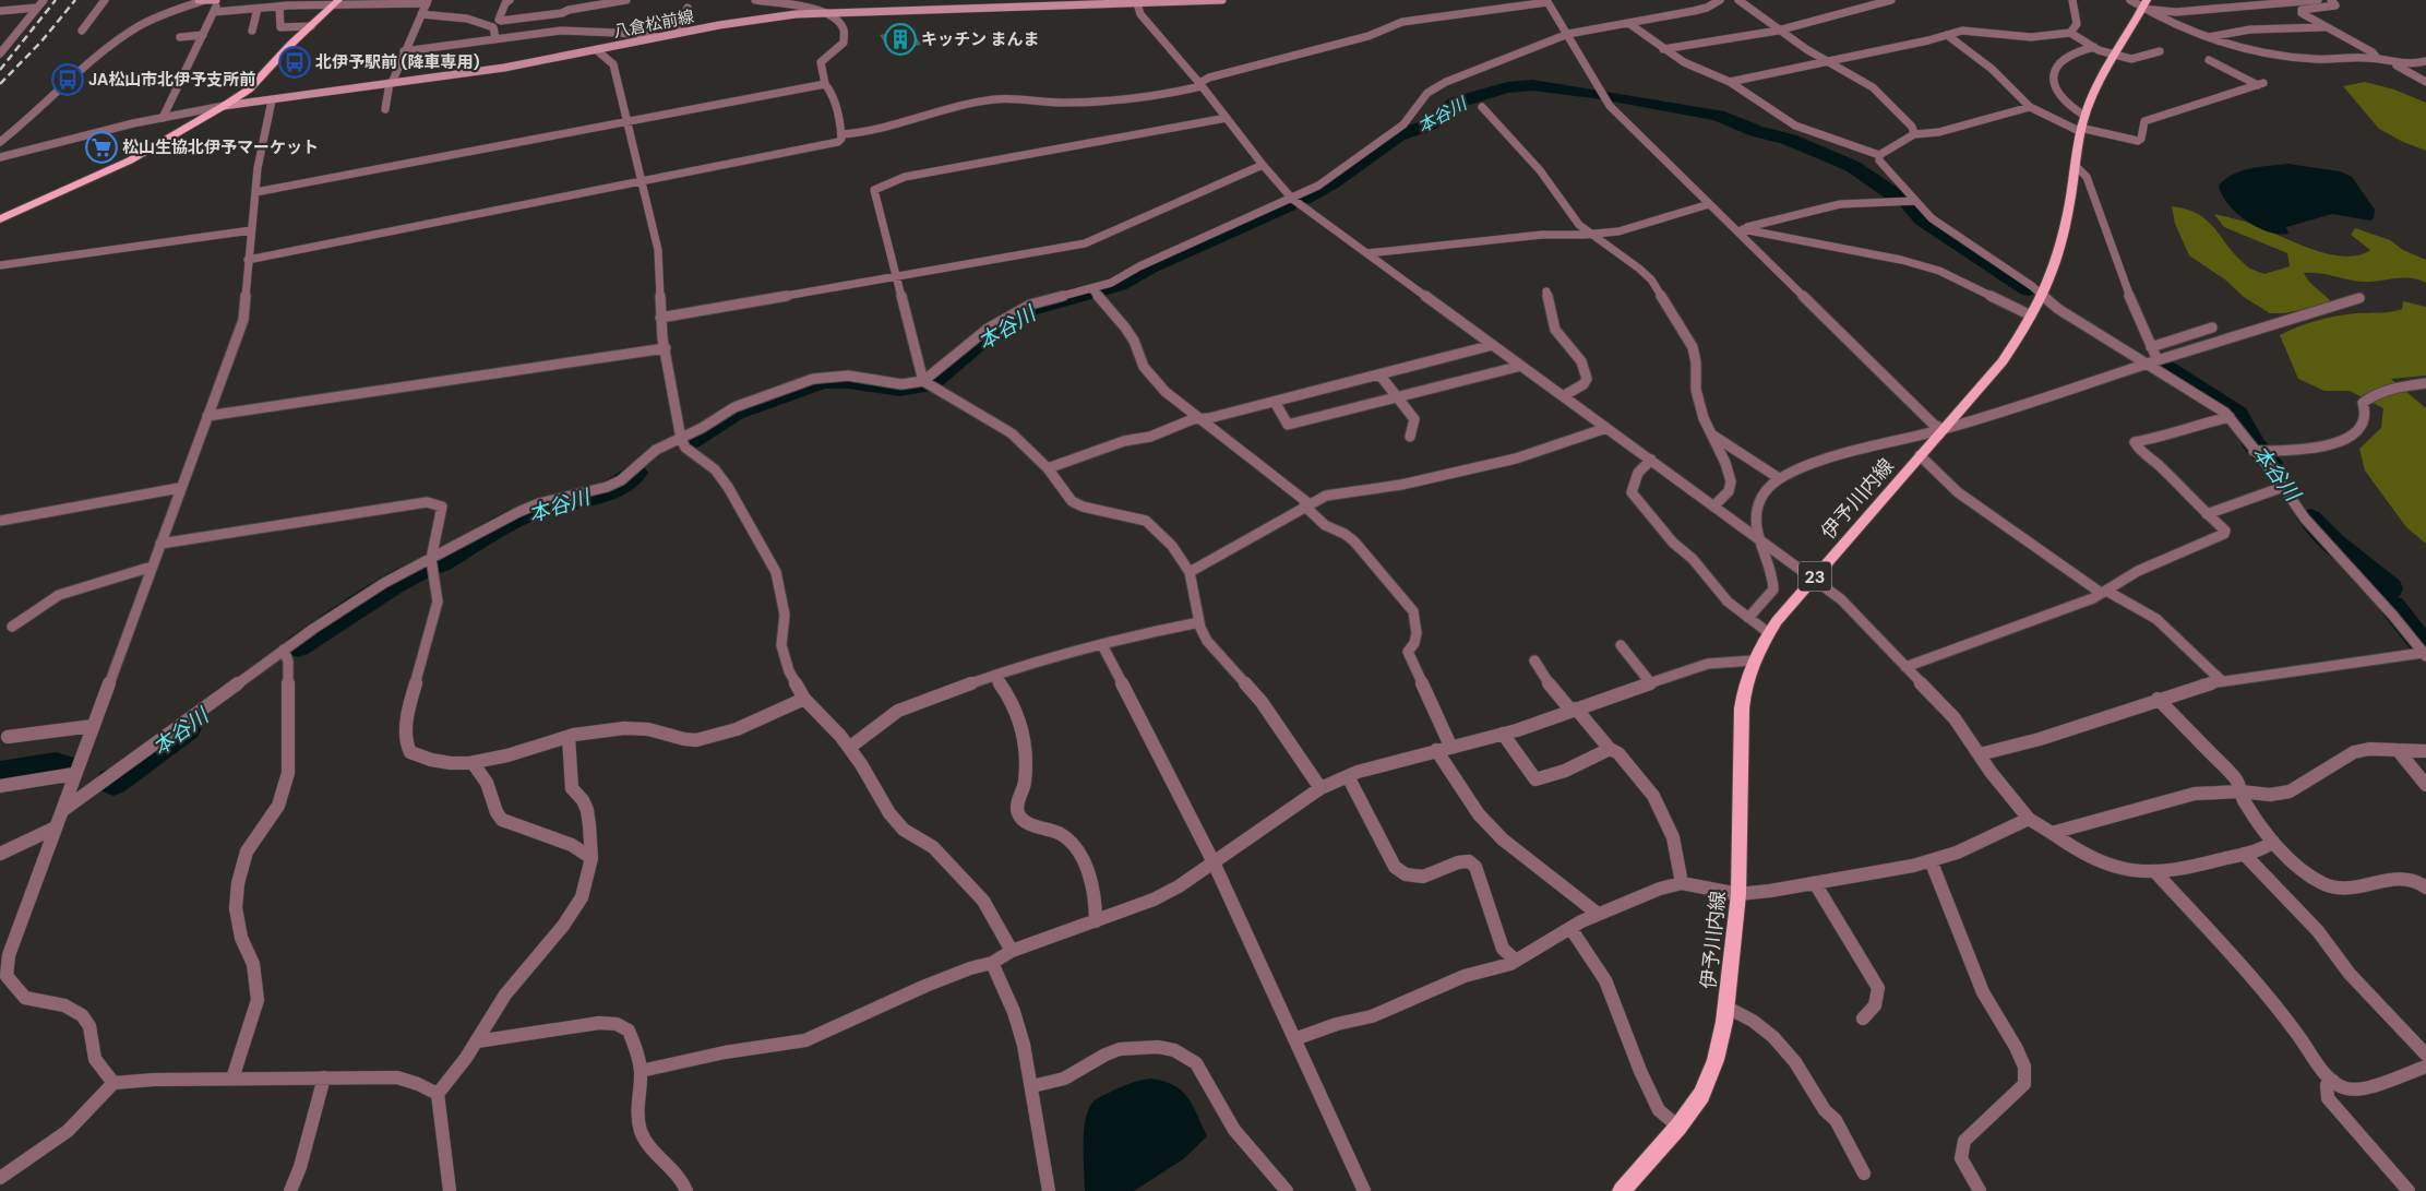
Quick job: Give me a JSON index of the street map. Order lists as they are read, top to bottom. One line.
{"streets":{"main road":["八倉松前線","伊予川内線","23"]},"water":["本谷川"],"places":{"building":["キッチン まんま"],"bus stop":["北伊予駅前 (降車専用)","JA松山市北伊予支所前"],"supermarket":["松山生協北伊予マーケット"]}}
